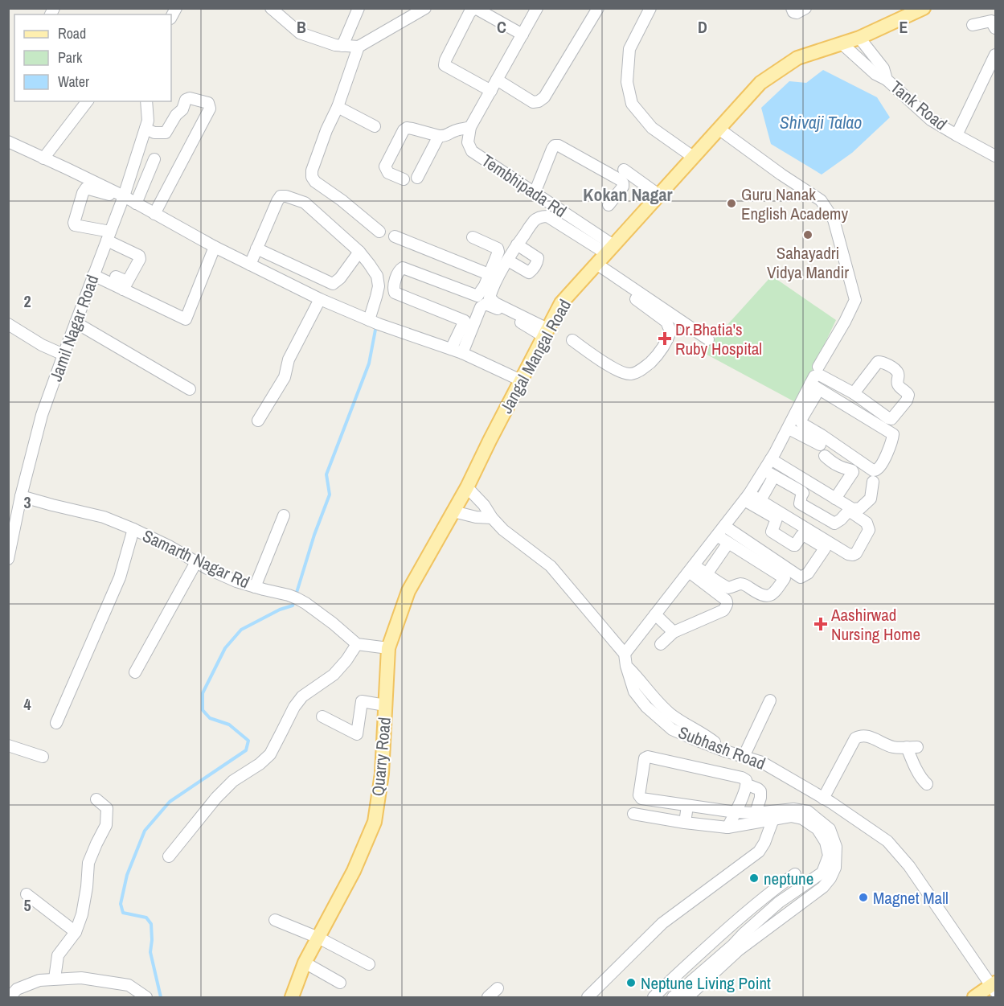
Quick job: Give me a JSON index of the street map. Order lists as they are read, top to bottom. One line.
{"streets":{"main road":["Jangal Mangal Road","Quarry Road"],"street":["Tank Road","Tembhipada Rd","Jamil Nagar Road","Samarth Nagar Rd","Subhash Road"]},"crossings":[["Tank Road","Jangal Mangal Road"],["Tembhipada Rd","Jangal Mangal Road"],["Jamil Nagar Road","Samarth Nagar Rd"],["Jangal Mangal Road","Quarry Road"]],"districts":["Kokan Nagar"],"water":["Shivaji Talao"],"places":{"other":["Guru Nanak English Academy","Sahayadri Vidya Mandir","neptune","Magnet Mall","Neptune Living Point"],"health":["Dr.Bhatia's Ruby Hospital","Aashirwad Nursing Home"]},"legend":["Road","Park","Water"],"grid":{"columns":["B","C","D","E"],"rows":["2","3","4","5"]}}
